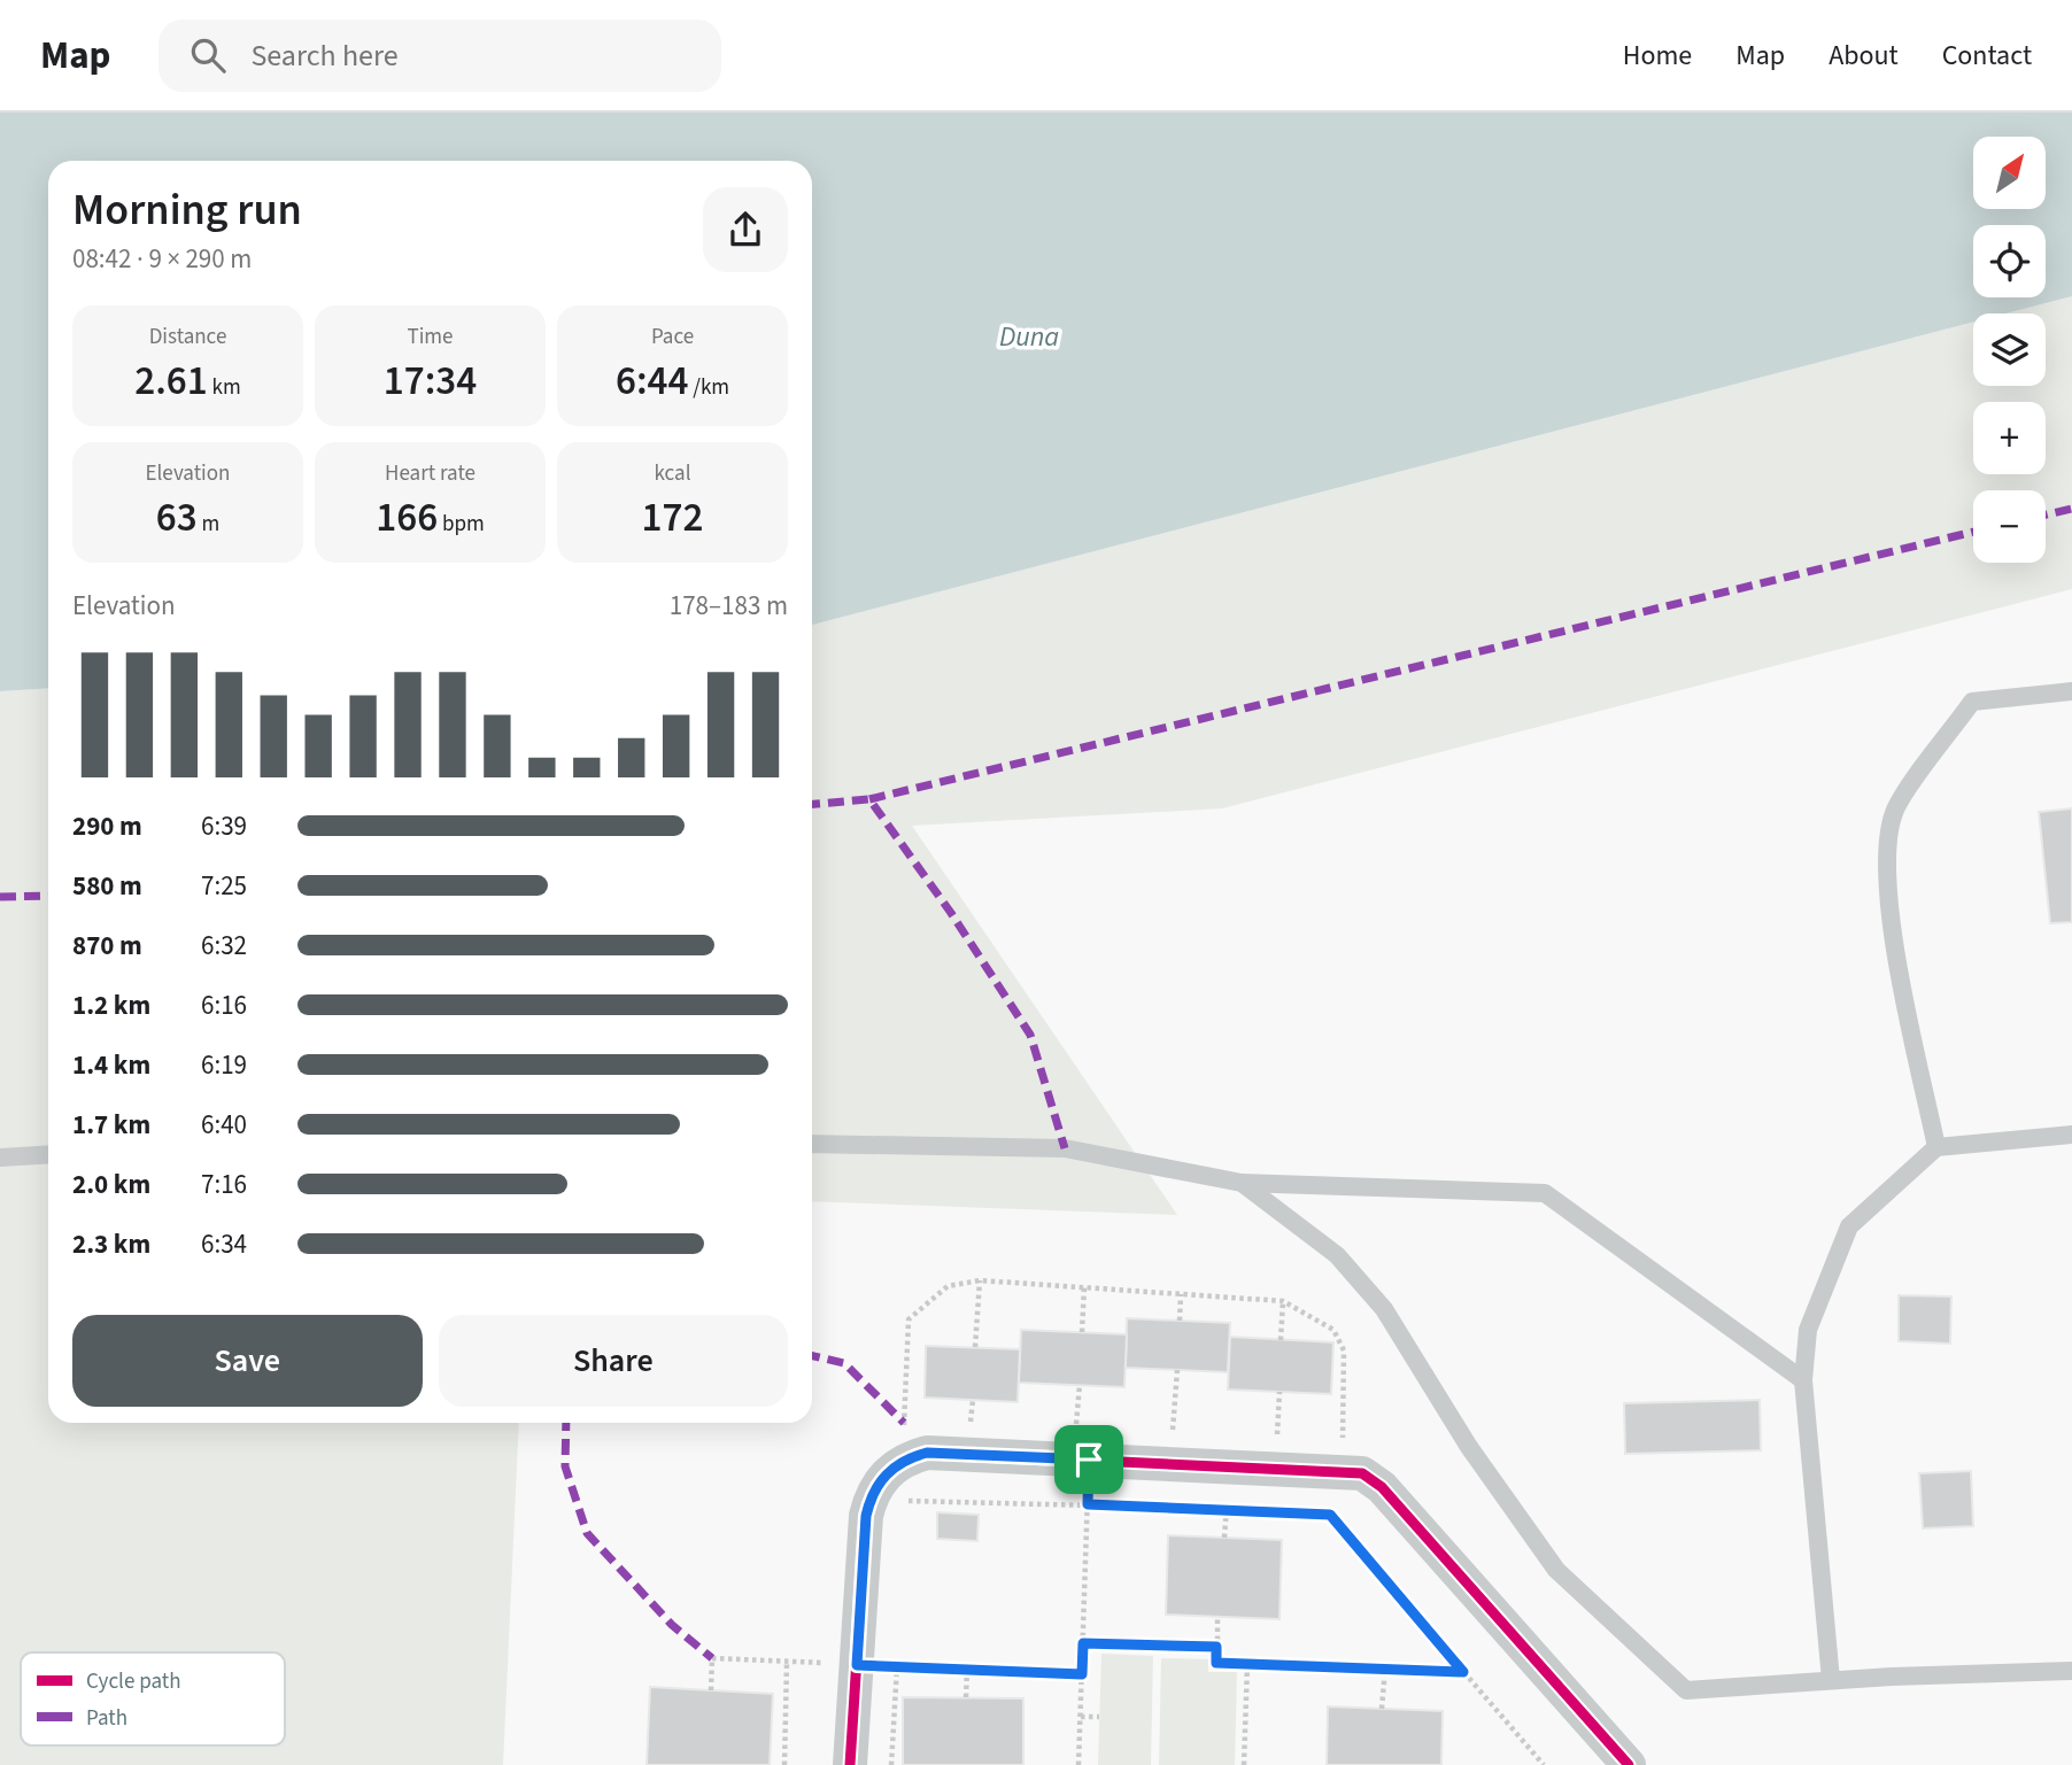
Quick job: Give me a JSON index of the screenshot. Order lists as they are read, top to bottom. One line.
{"water":["Duna"],"legend":["Cycle path","Path"],"north":"top right","page":{"header":"Map","search":"Search here","nav":["Home","Map","About","Contact"],"map_buttons":["+","−"],"heading":["Morning run","08:42 · 9 × 290 m"],"stats":[["Distance","2.61 km"],["Time","17:34"],["Pace","6:44 /km"],["Elevation","63 m"],["Heart rate","166 bpm"],["kcal","172"]],"chart":["Elevation","178–183 m"],"list":[{"name":"290 m","note":"6:39"},{"name":"580 m","note":"7:25"},{"name":"870 m","note":"6:32"},{"name":"1.2 km","note":"6:16"},{"name":"1.4 km","note":"6:19"},{"name":"1.7 km","note":"6:40"},{"name":"2.0 km","note":"7:16"},{"name":"2.3 km","note":"6:34"}],"buttons":["Save","Share"]}}
